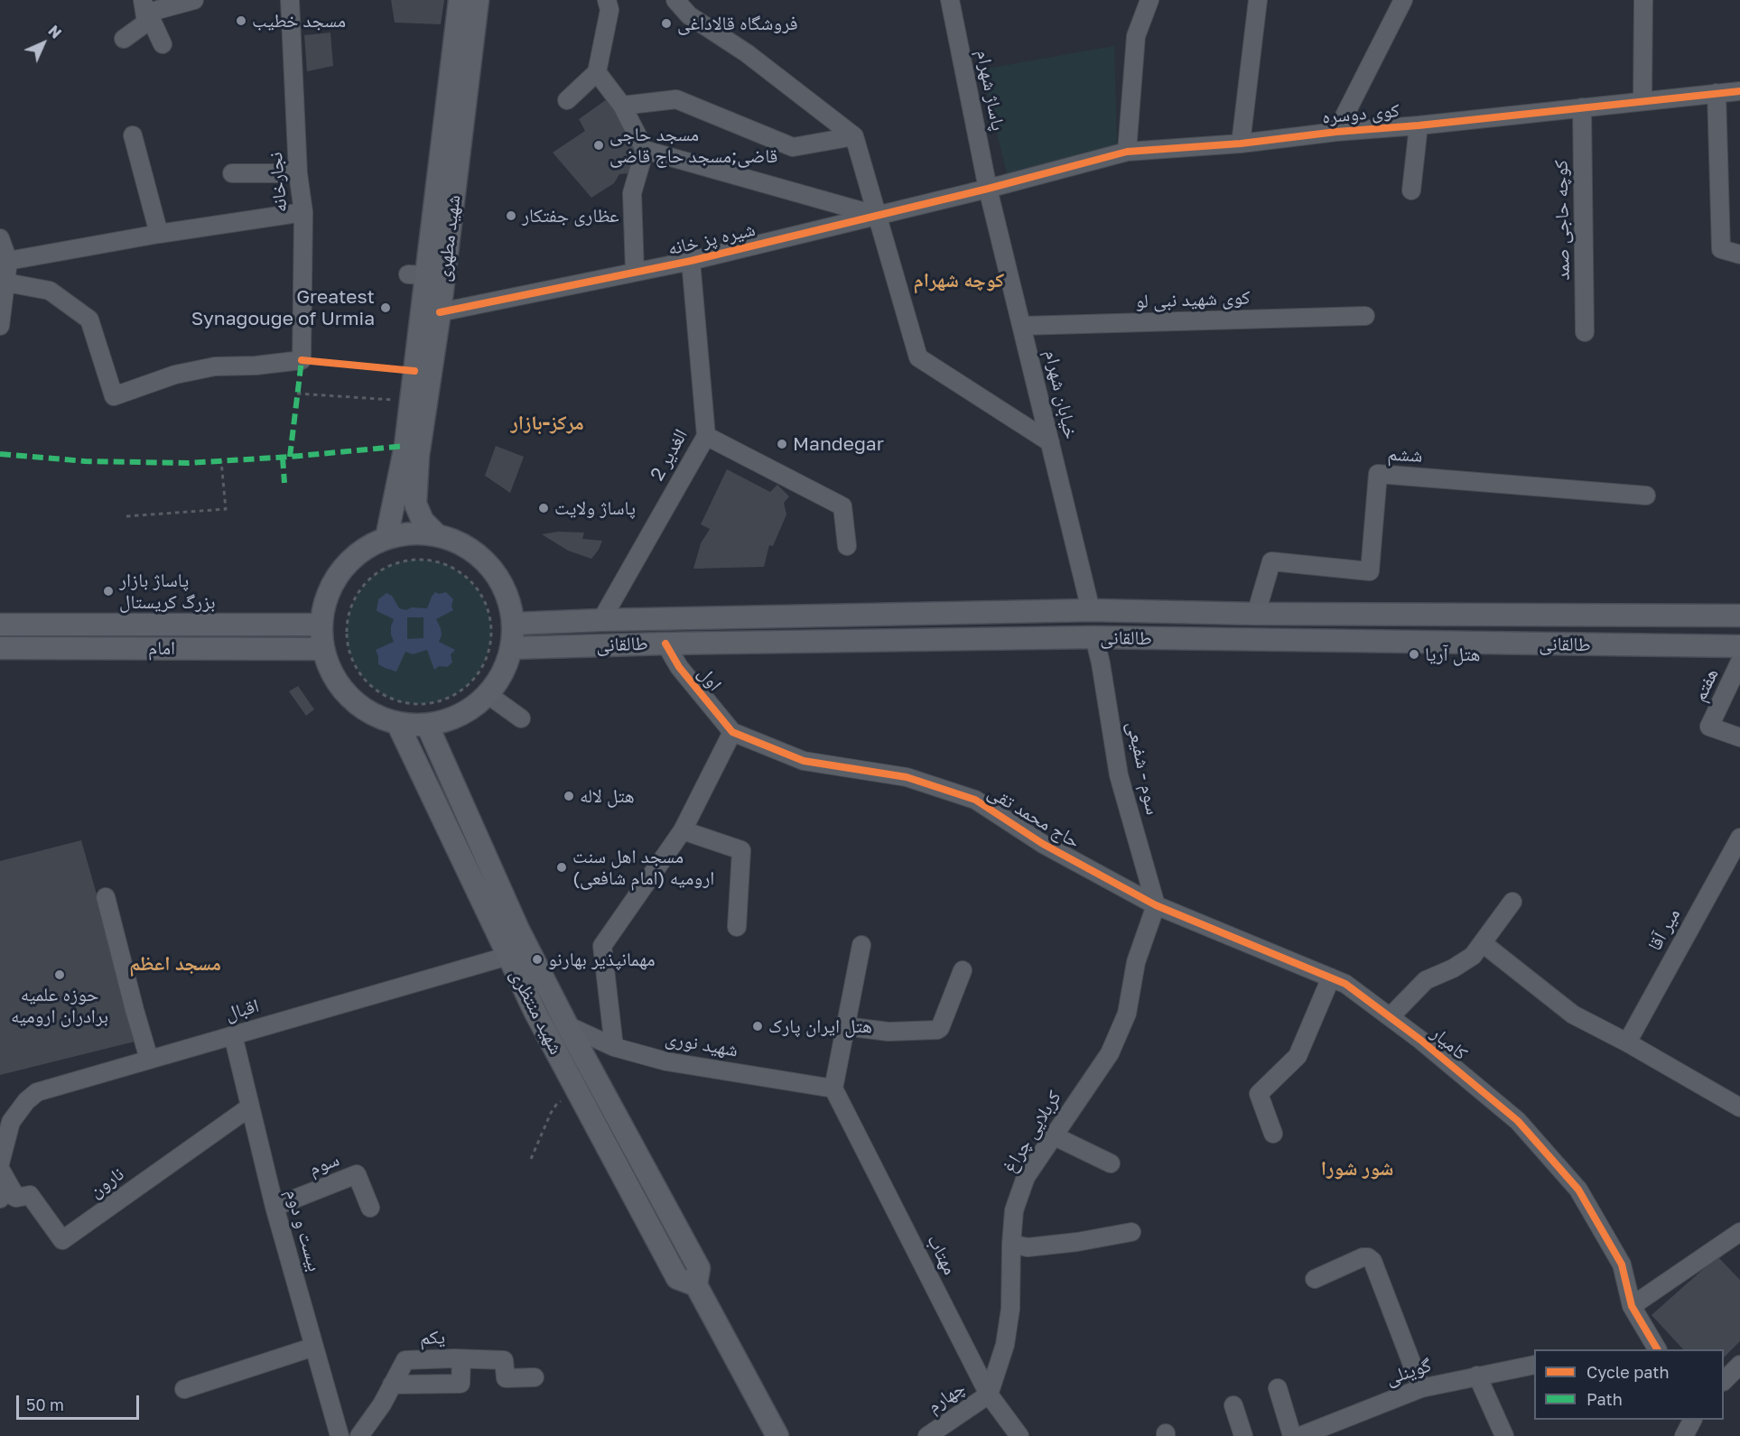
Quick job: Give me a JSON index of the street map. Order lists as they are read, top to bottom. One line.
{"streets":{"main road":["شهید مطهری","طالقانی","امام","شهید منتظری"],"street":["پاساژ شهرام","کوی دوسره","نجارخانه","کوچه حاجی صمد","شیره پز خانه","کوی شهید نبی لو","خیابان شهرام","2 الغدیر","ششم","اول","هفتم","سوم - شفیعی","حاج محمد تقی","میر آقا","اقبال","کامیار","شهید نوری","کربلایی چراغ","سوم","نارون","بیست و دوم","مهتاب","یکم","گوینلی","چهارم"]},"crossings":[["پاساژ شهرام","کوی دوسره"],["پاساژ شهرام","شیره پز خانه"],["پاساژ شهرام","خیابان شهرام"],["کوی دوسره","کوچه حاجی صمد"],["کوی دوسره","شیره پز خانه"],["کوی دوسره","خیابان شهرام"],["شهید مطهری","شیره پز خانه"],["شیره پز خانه","خیابان شهرام"],["شیره پز خانه","2 الغدیر"],["کوی شهید نبی لو","خیابان شهرام"],["خیابان شهرام","طالقانی"],["2 الغدیر","طالقانی"],["ششم","طالقانی"],["طالقانی","اول"],["طالقانی","سوم - شفیعی"],["اول","حاج محمد تقی"],["سوم - شفیعی","حاج محمد تقی"],["سوم - شفیعی","کامیار"],["سوم - شفیعی","کربلایی چراغ"],["حاج محمد تقی","کامیار"],["حاج محمد تقی","کربلایی چراغ"],["اقبال","شهید منتظری"],["اقبال","بیست و دوم"],["شهید منتظری","شهید نوری"],["کامیار","کربلایی چراغ"],["شهید نوری","مهتاب"],["کربلایی چراغ","مهتاب"],["کربلایی چراغ","چهارم"],["سوم","بیست و دوم"],["نارون","بیست و دوم"],["مهتاب","چهارم"]],"districts":["کوچه شهرام","مرکز-بازار","مسجد اعظم","شور شورا"],"places":["مسجد خطیب","فروشگاه قالاداغی","مسجد حاجی قاضی;مسجد حاج قاضی","عظاری جفتکار","Greatest Synagouge of Urmia","Mandegar","پاساژ ولایت","پاساژ بازار بزرگ کریستال","هتل آریا","هتل لاله","مسجد اهل سنت ارومیه (امام شافعی)","مهمانپذیر بهارنو","حوزه علمیه برادران ارومیه","هتل ایران پارک"],"legend":["Cycle path","Path"],"scale_bar":"50 m","north":"top right"}
